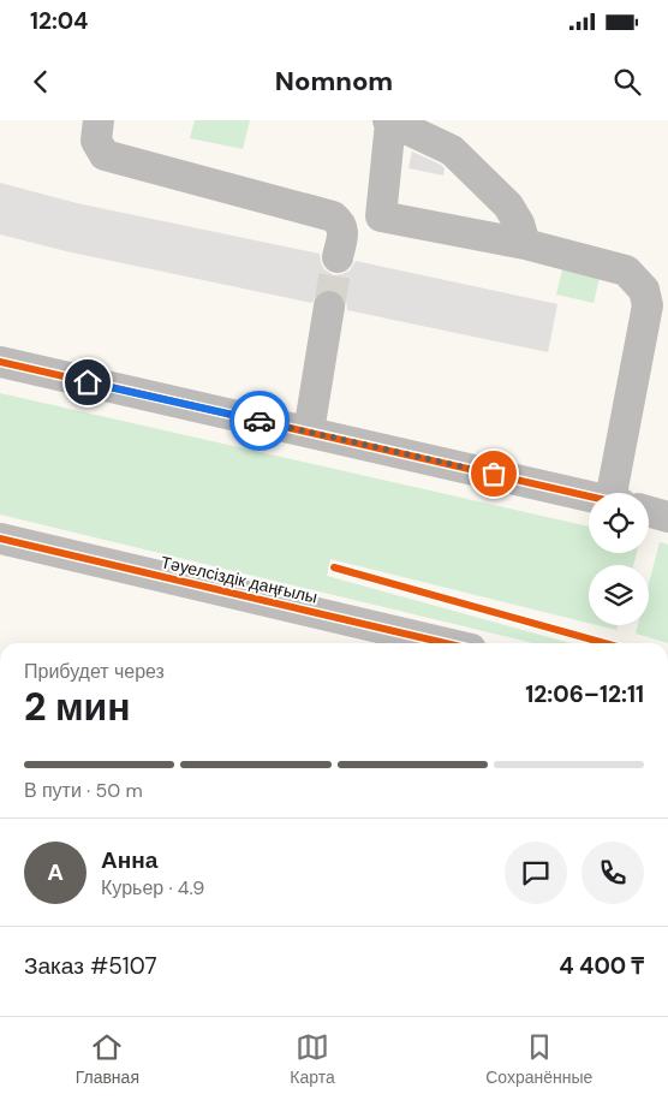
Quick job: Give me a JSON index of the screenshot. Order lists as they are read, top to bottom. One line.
{"streets":{"street":["Тәуелсіздік даңғылы"]},"page":{"status":"12:04","header":"Nomnom","heading":["2 мин","Прибудет через","12:06–12:11"],"panel":["Анна","Курьер · 4.9","Заказ #5107","4 400 ₸"],"bar":"В пути · 50 m","round":"А","tabs":["Главная","Карта","Сохранённые"]}}
